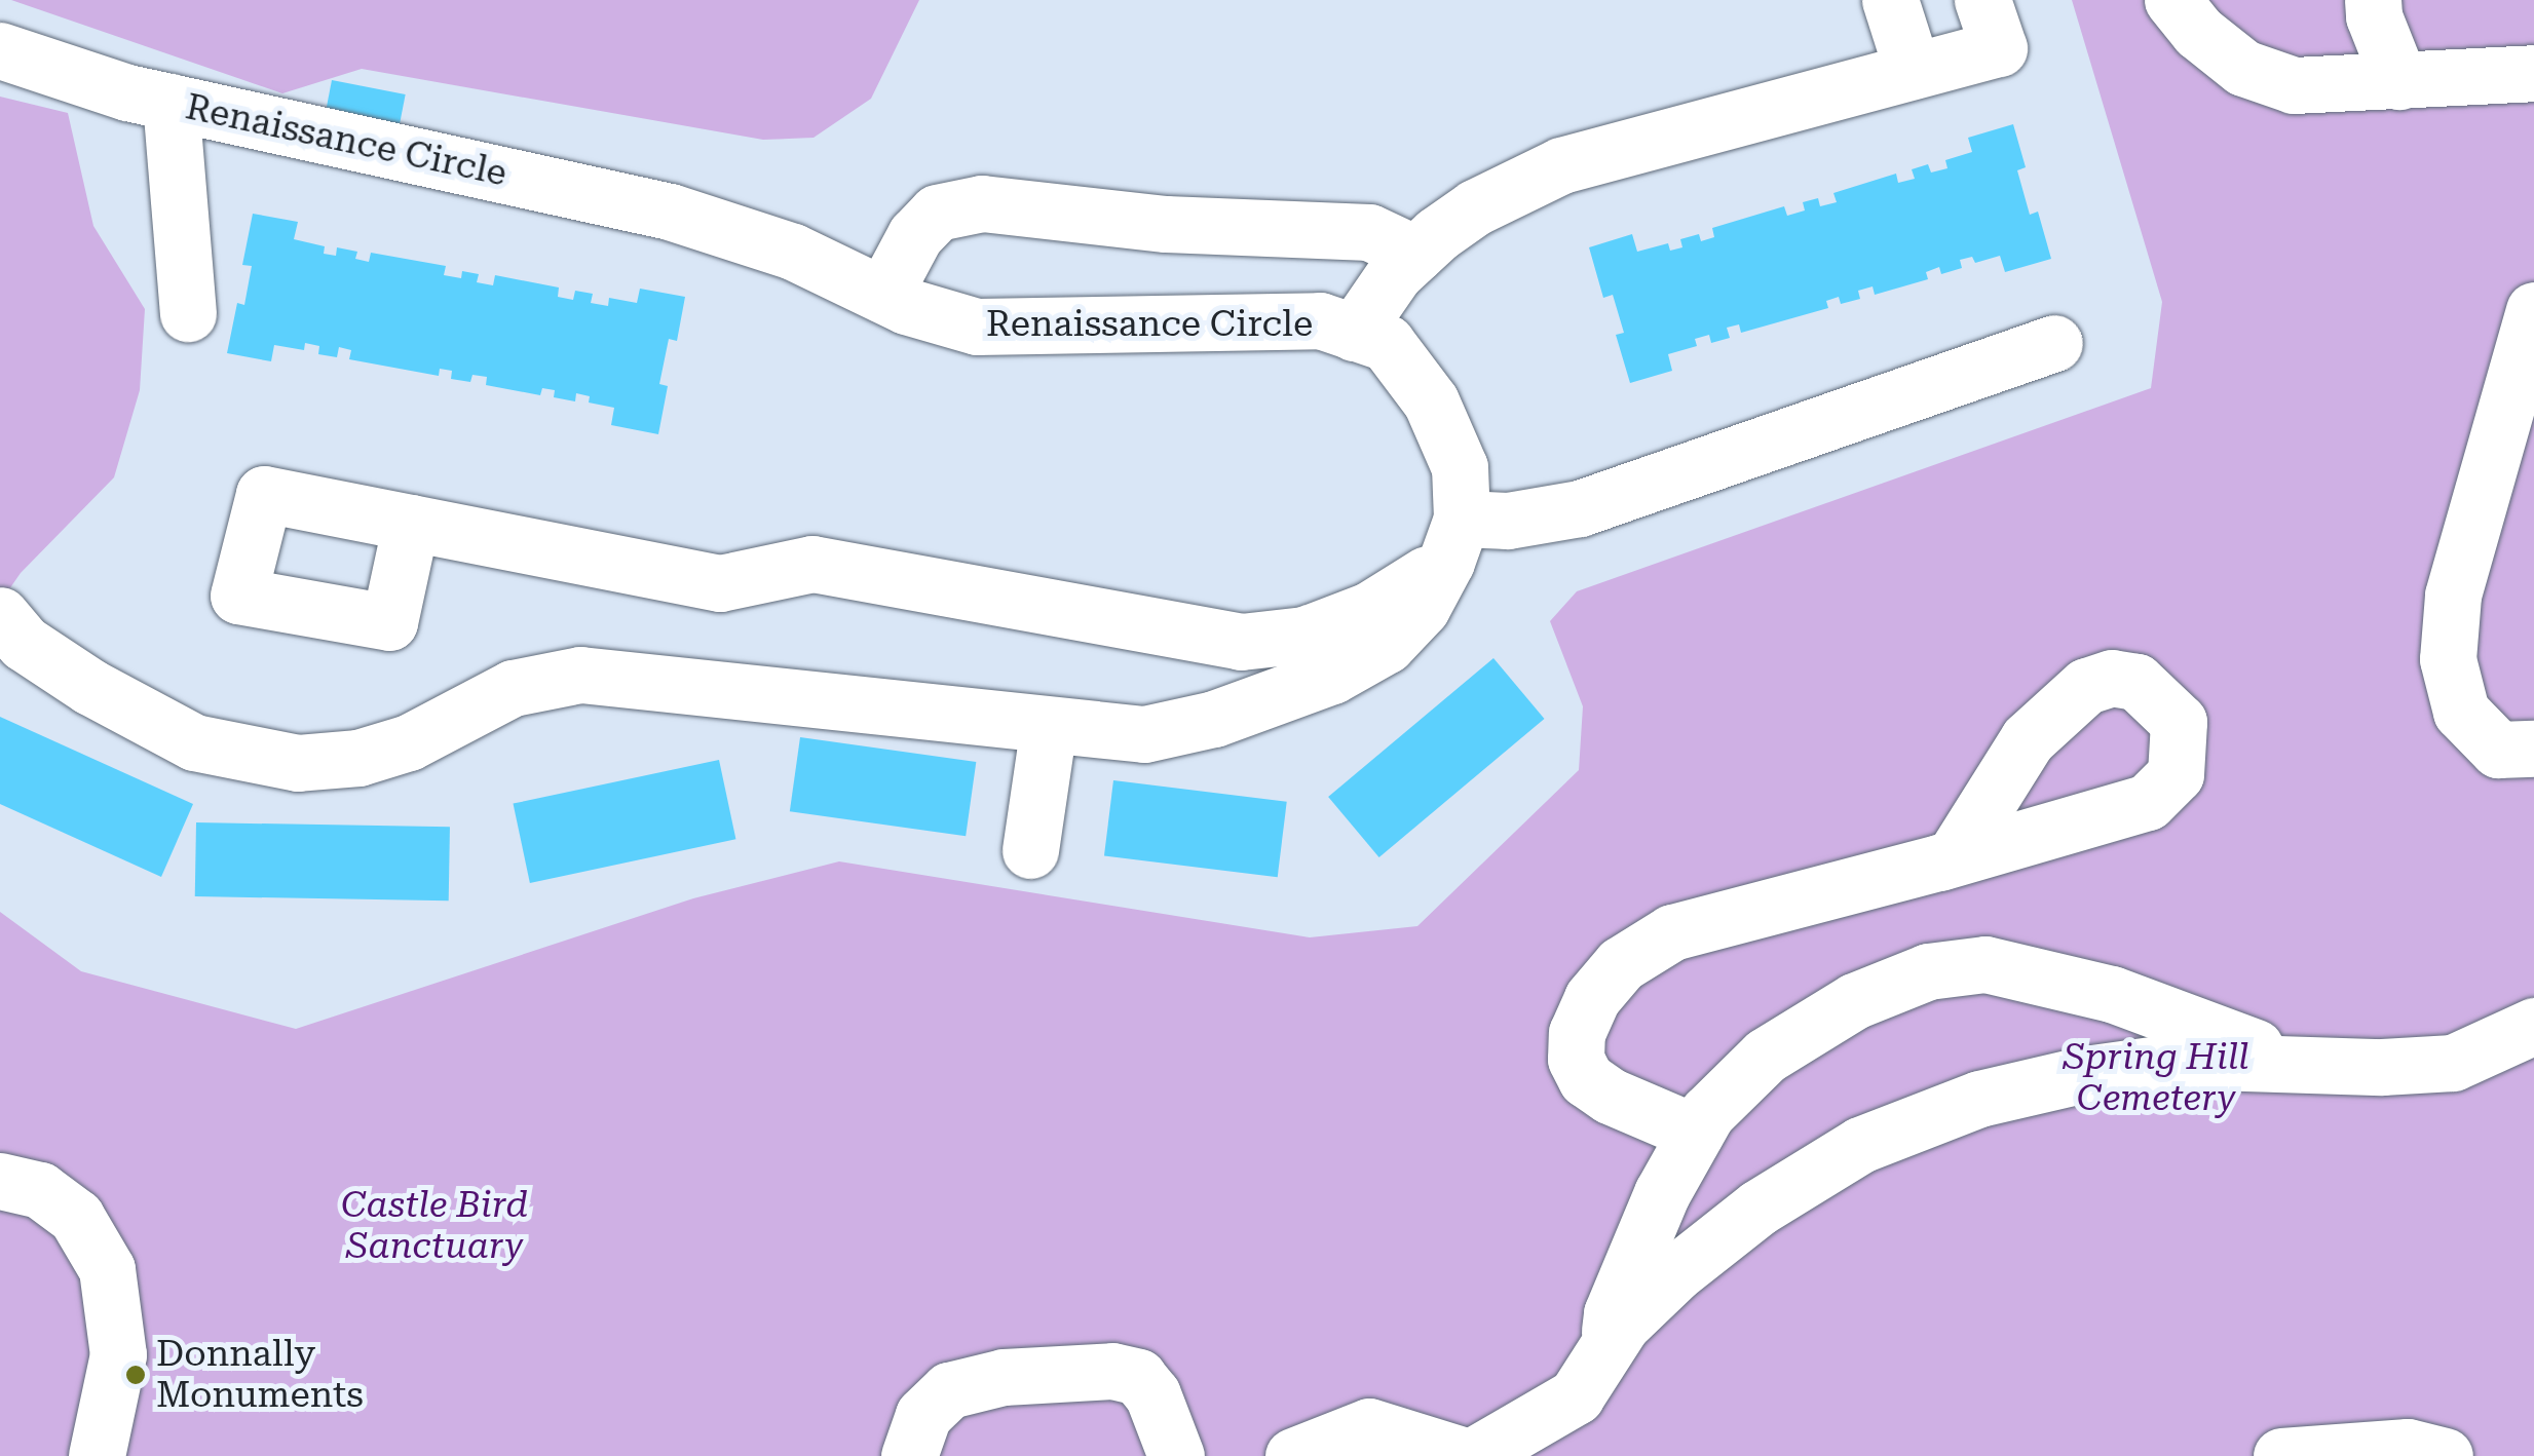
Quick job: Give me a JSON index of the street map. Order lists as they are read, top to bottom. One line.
{"streets":{"street":["Renaissance Circle"]},"parks":["Spring Hill Cemetery","Castle Bird Sanctuary"],"places":["Donnally Monuments"]}
